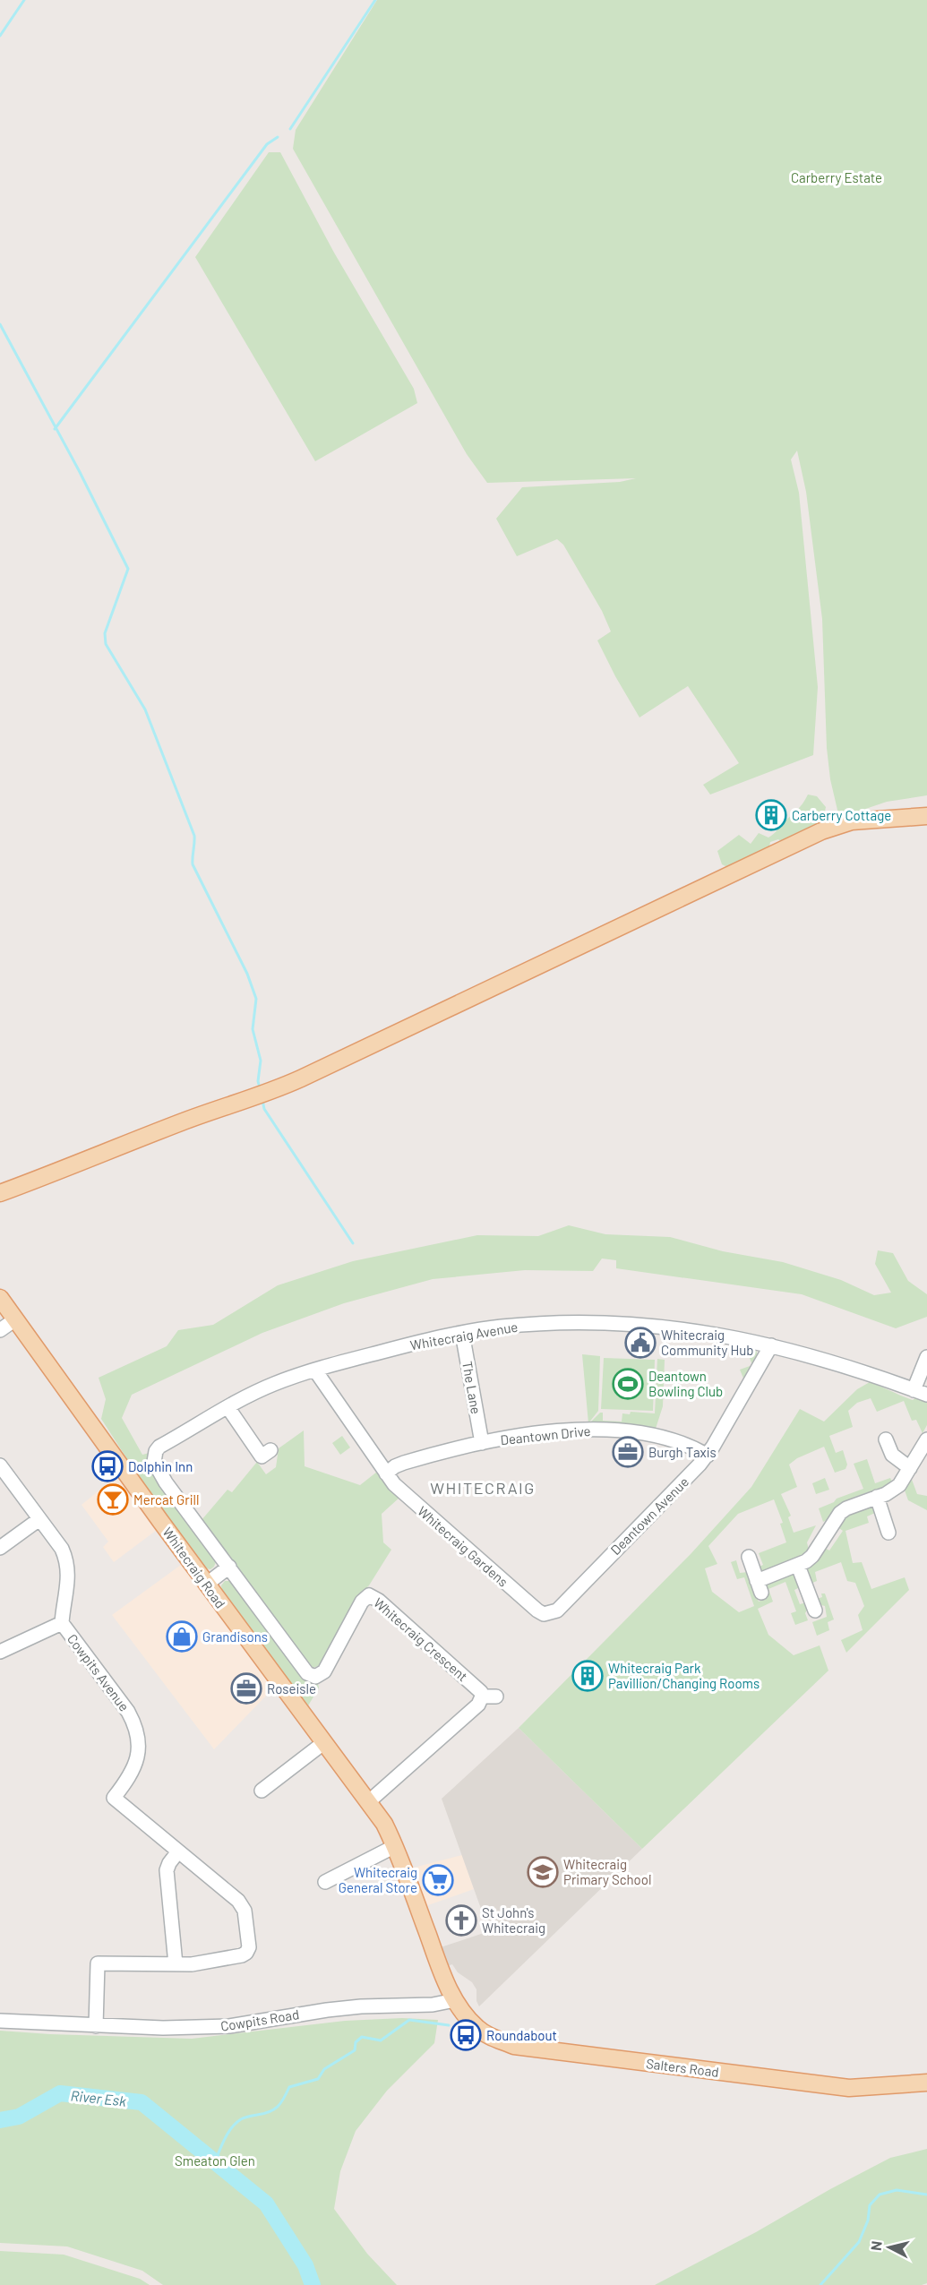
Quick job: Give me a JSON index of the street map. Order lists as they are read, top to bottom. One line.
{"streets":{"main road":["Whitecraig Road","Salters Road"],"street":["Whitecraig Avenue","The Lane","Deantown Drive","Deantown Avenue","Whitecraig Gardens","Whitecraig Crescent","Cowpits Avenue","Cowpits Road"]},"crossings":[["Whitecraig Avenue","The Lane"],["Whitecraig Avenue","Deantown Avenue"],["Whitecraig Avenue","Whitecraig Gardens"],["Whitecraig Avenue","Whitecraig Crescent"],["The Lane","Deantown Drive"],["Deantown Drive","Deantown Avenue"],["Deantown Drive","Whitecraig Gardens"],["Deantown Avenue","Whitecraig Gardens"],["Whitecraig Road","Whitecraig Crescent"],["Whitecraig Road","Cowpits Road"],["Whitecraig Road","Salters Road"],["Cowpits Road","Salters Road"]],"districts":["WHITECRAIG"],"water":["River Esk"],"parks":["Carberry Estate","Smeaton Glen"],"places":{"building":["Carberry Cottage","Whitecraig Park Pavillion/Changing Rooms"],"public building":["Whitecraig Community Hub"],"sports":["Deantown Bowling Club"],"office":["Burgh Taxis","Roseisle"],"bus stop":["Dolphin Inn","Roundabout"],"bar":["Mercat Grill"],"shop":["Grandisons"],"school or university":["Whitecraig Primary School"],"supermarket":["Whitecraig General Store"],"church":["St John's Whitecraig"]},"north":"left"}
